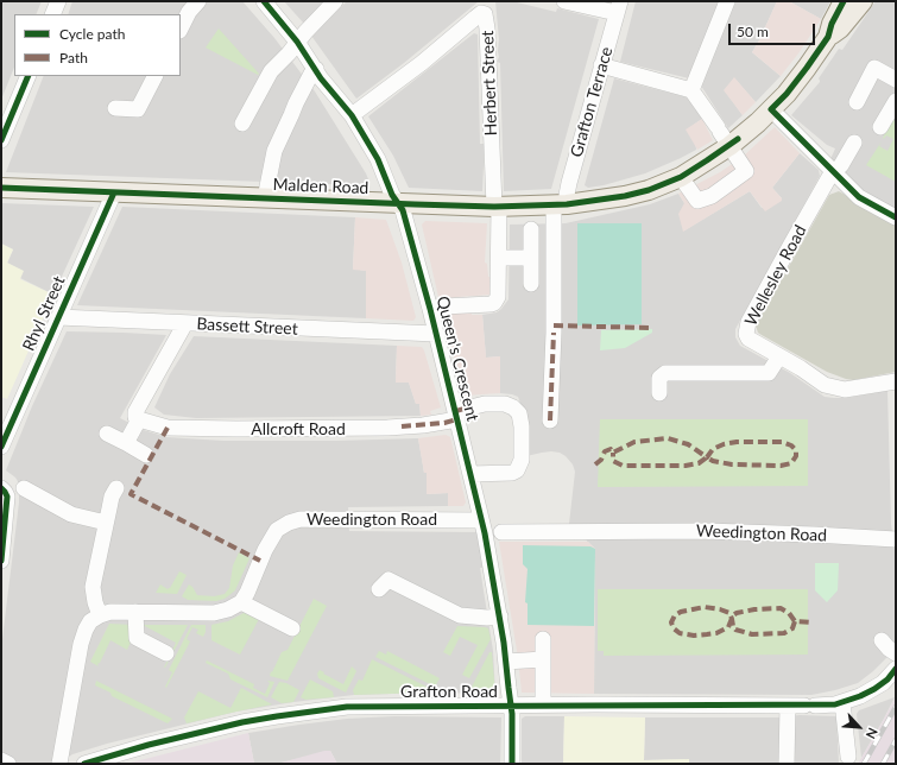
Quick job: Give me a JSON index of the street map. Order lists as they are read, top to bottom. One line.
{"streets":{"main road":["Malden Road"],"street":["Herbert Street","Grafton Terrace","Wellesley Road","Rhyl Street","Bassett Street","Queen's Crescent","Allcroft Road","Weedington Road","Grafton Road"]},"crossings":[["Herbert Street","Malden Road"],["Herbert Street","Queen's Crescent"],["Grafton Terrace","Malden Road"],["Malden Road","Rhyl Street"],["Malden Road","Queen's Crescent"],["Rhyl Street","Bassett Street"],["Bassett Street","Queen's Crescent"],["Queen's Crescent","Allcroft Road"],["Queen's Crescent","Weedington Road"],["Queen's Crescent","Grafton Road"]],"legend":["Cycle path","Path"],"scale_bar":"50 m","north":"bottom right"}
